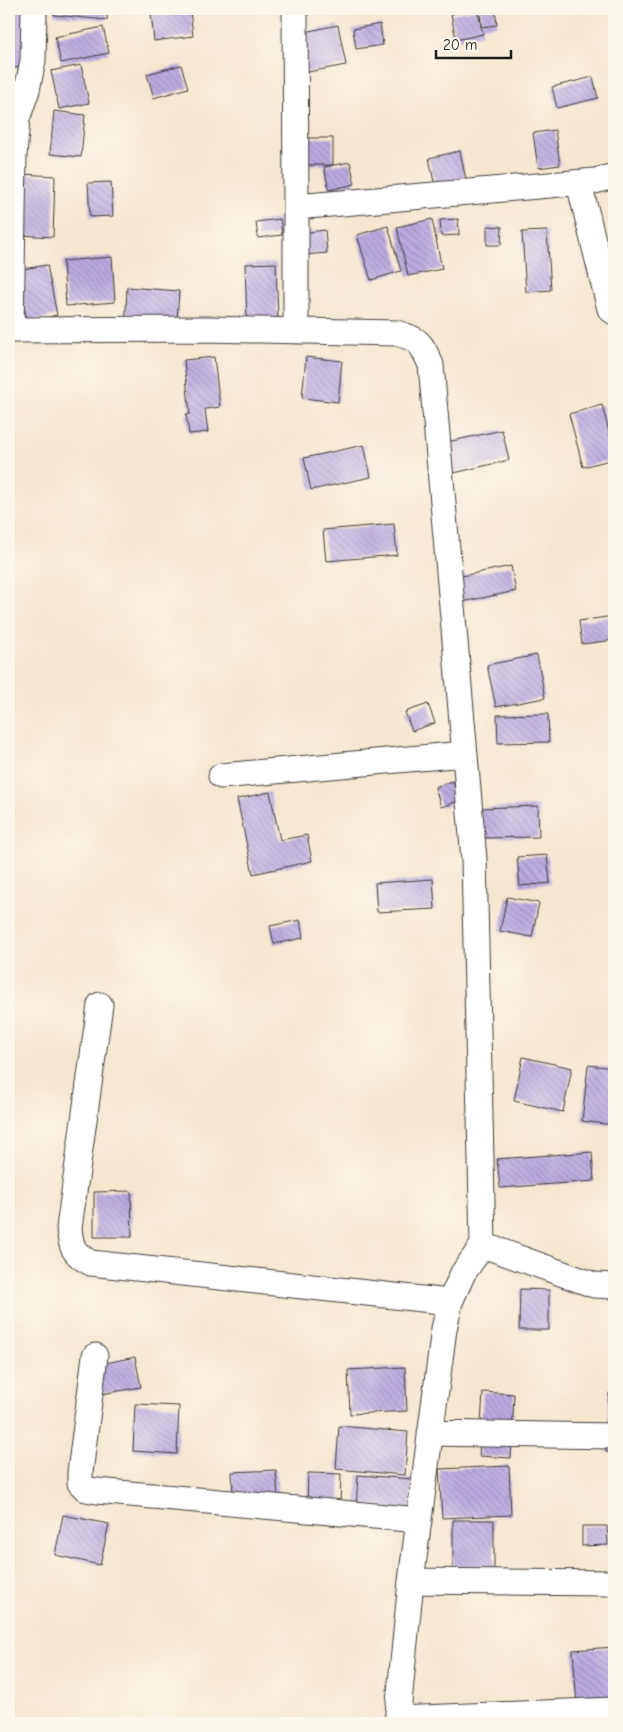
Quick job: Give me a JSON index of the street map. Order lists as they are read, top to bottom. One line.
{"scale_bar":"20 m"}
